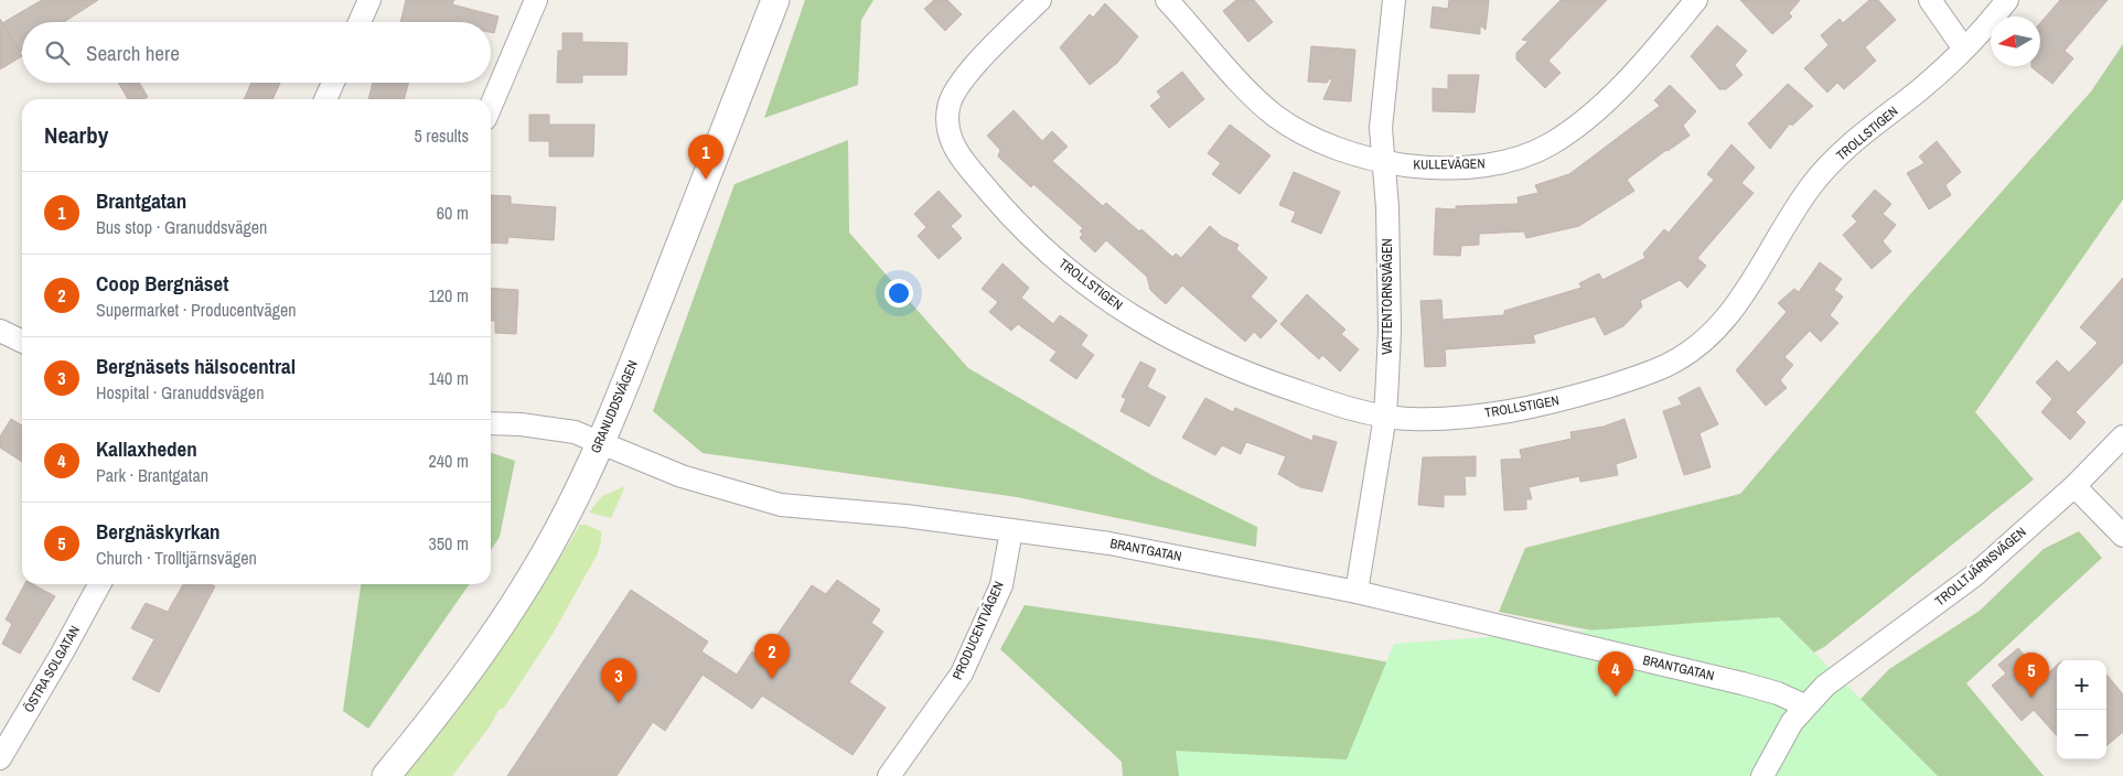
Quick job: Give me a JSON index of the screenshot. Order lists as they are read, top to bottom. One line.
{"streets":{"street":["TROLLSTIGEN","KULLEVÄGEN","VATTENTORNSVÄGEN","GRANUDDSVÄGEN","BRANTGATAN","TROLLTJÄRNSVÄGEN","PRODUCENTVÄGEN","ÖSTRA SOLGATAN"]},"crossings":[["TROLLSTIGEN","VATTENTORNSVÄGEN"],["KULLEVÄGEN","VATTENTORNSVÄGEN"],["VATTENTORNSVÄGEN","BRANTGATAN"],["GRANUDDSVÄGEN","BRANTGATAN"],["BRANTGATAN","TROLLTJÄRNSVÄGEN"],["BRANTGATAN","PRODUCENTVÄGEN"]],"north":"left","page":{"search":"Search here","heading":["Nearby","5 results"],"pins":["1","2","4","5","3"],"list":[{"mark":"1","name":"Brantgatan","note":"Bus stop · Granuddsvägen","value":"60 m"},{"mark":"2","name":"Coop Bergnäset","note":"Supermarket · Producentvägen","value":"120 m"},{"mark":"3","name":"Bergnäsets hälsocentral","note":"Hospital · Granuddsvägen","value":"140 m"},{"mark":"4","name":"Kallaxheden","note":"Park · Brantgatan","value":"240 m"},{"mark":"5","name":"Bergnäskyrkan","note":"Church · Trolltjärnsvägen","value":"350 m"}],"map_buttons":["+","−"]}}
